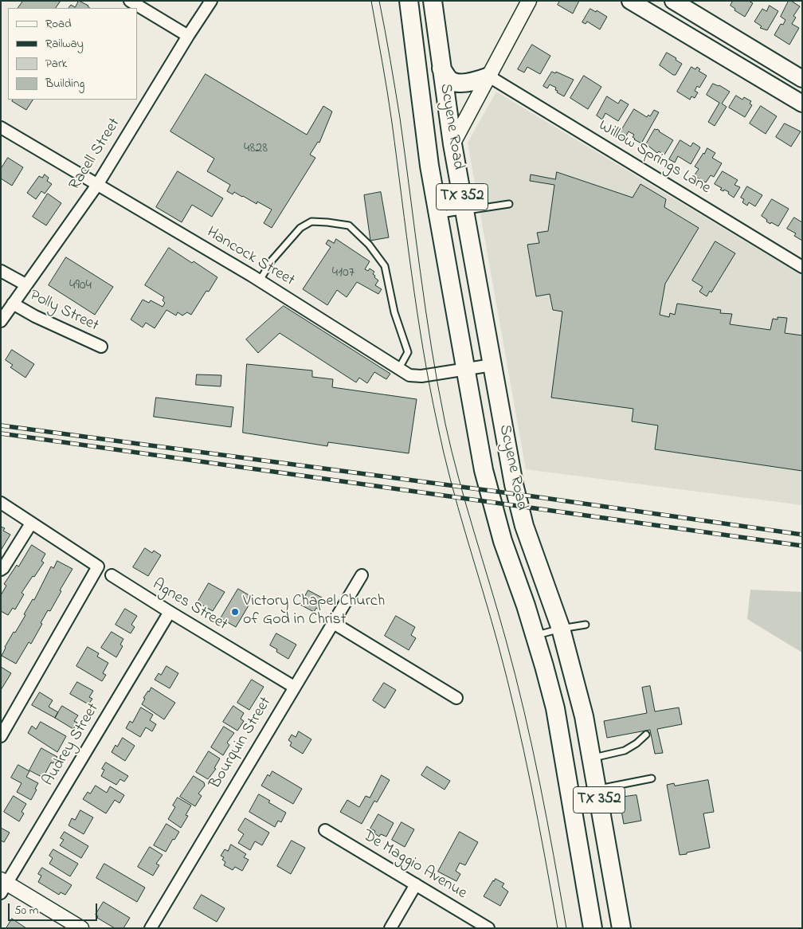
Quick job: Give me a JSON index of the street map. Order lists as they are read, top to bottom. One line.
{"streets":{"main road":["Scyene Road","TX 352"],"street":["Racell Street","Willow Springs Lane","Hancock Street","Polly Street","Agnes Street","Bourquin Street","Audrey Street","De Maggio Avenue"]},"crossings":[["Scyene Road","Hancock Street"],["Racell Street","Hancock Street"],["Racell Street","Polly Street"],["Agnes Street","Bourquin Street"],["Agnes Street","Audrey Street"]],"places":["Victory Chapel Church of God in Christ"],"house_numbers":["4828","4107","4904"],"legend":["Road","Railway","Park","Building"],"scale_bar":"50 m"}
